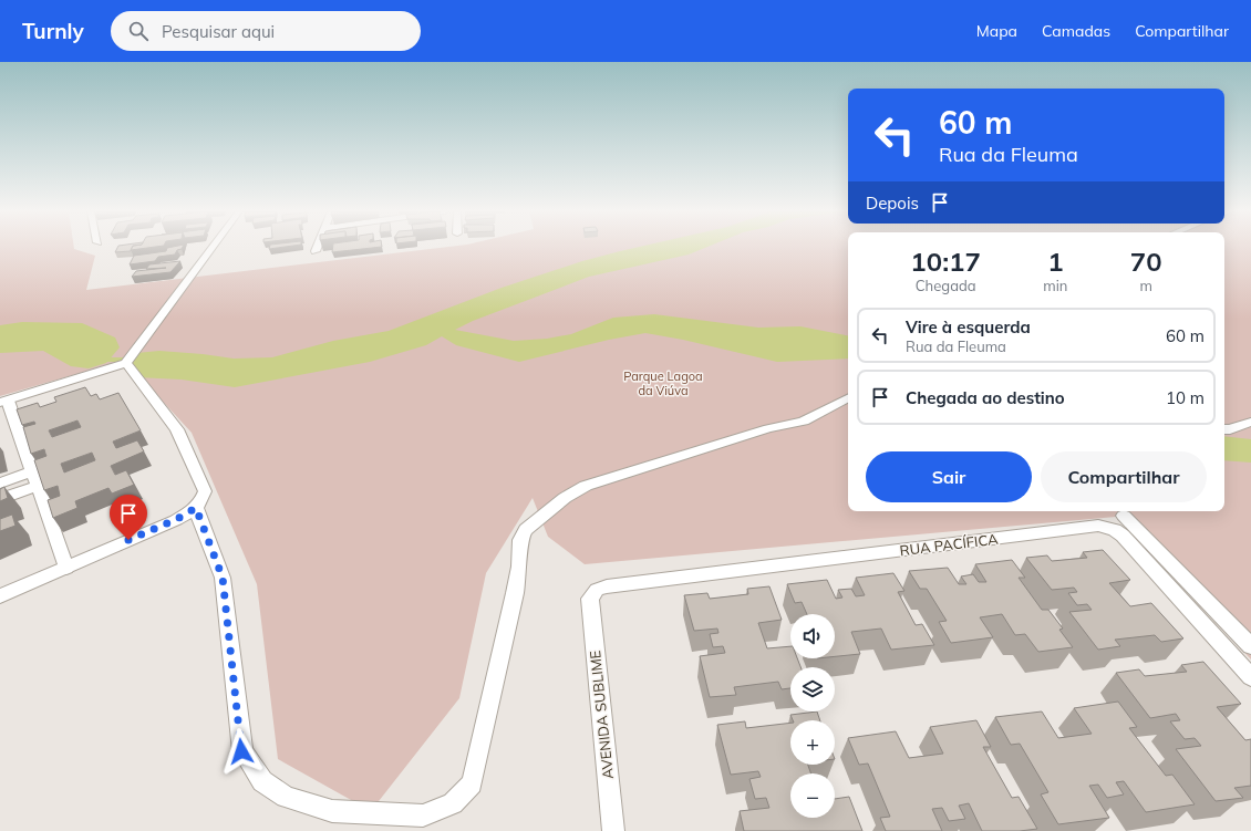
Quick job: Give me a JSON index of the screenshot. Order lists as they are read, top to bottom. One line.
{"streets":{"street":["RUA PACÍFICA","AVENIDA SUBLIME"]},"crossings":[["RUA PACÍFICA","AVENIDA SUBLIME"]],"parks":["Parque Lagoa da Viúva"],"page":{"header":"Turnly","search":"Pesquisar aqui","nav":["Mapa","Camadas","Compartilhar"],"turn":["60 m","Rua da Fleuma"],"then":"Depois","eta":["10:17","Chegada","1","min","70","m"],"list":[{"name":"Vire à esquerda","note":"Rua da Fleuma","value":"60 m"},{"name":"Chegada ao destino","value":"10 m"}],"buttons":["Sair","Compartilhar"],"map_buttons":["+","−"]}}
